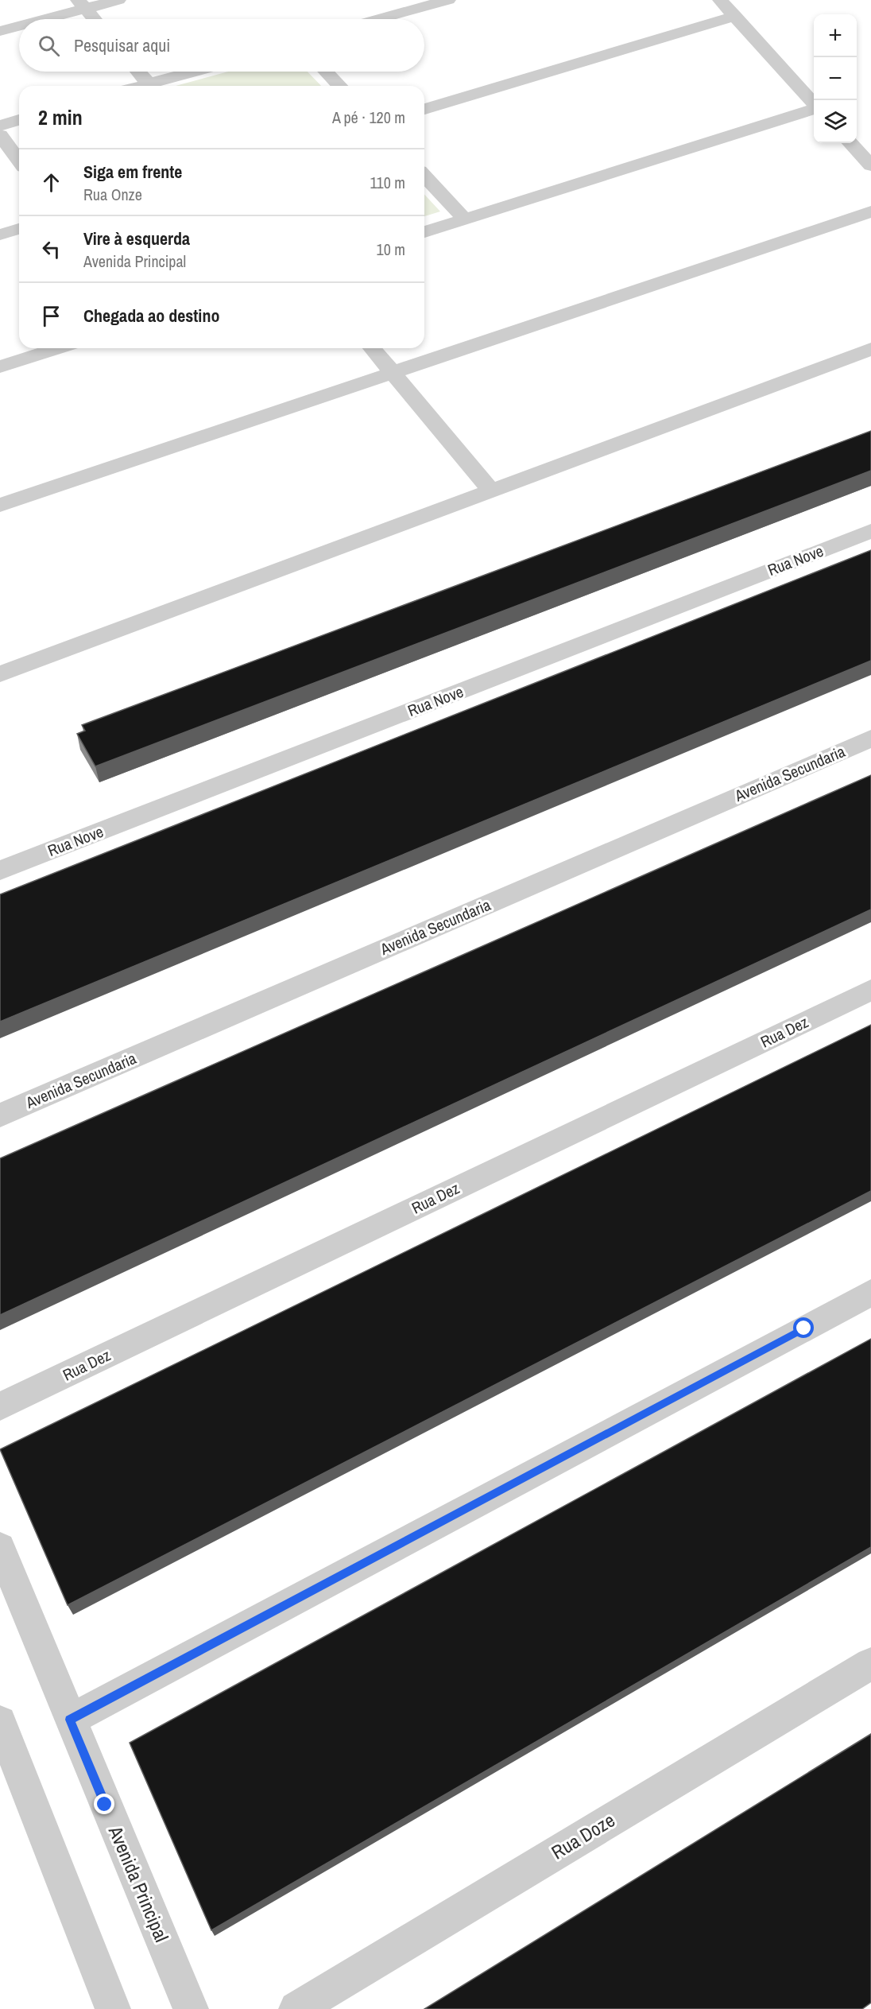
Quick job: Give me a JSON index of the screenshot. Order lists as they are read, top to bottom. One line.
{"streets":{"street":["Rua Nove","Avenida Secundaria","Rua Dez","Rua Doze","Avenida Principal"]},"page":{"map_buttons":["+","−"],"search":"Pesquisar aqui","heading":["2 min","A pé · 120 m"],"list":[["Siga em frente","Rua Onze","110 m"],["Vire à esquerda","Avenida Principal","10 m"],"Chegada ao destino"]}}
